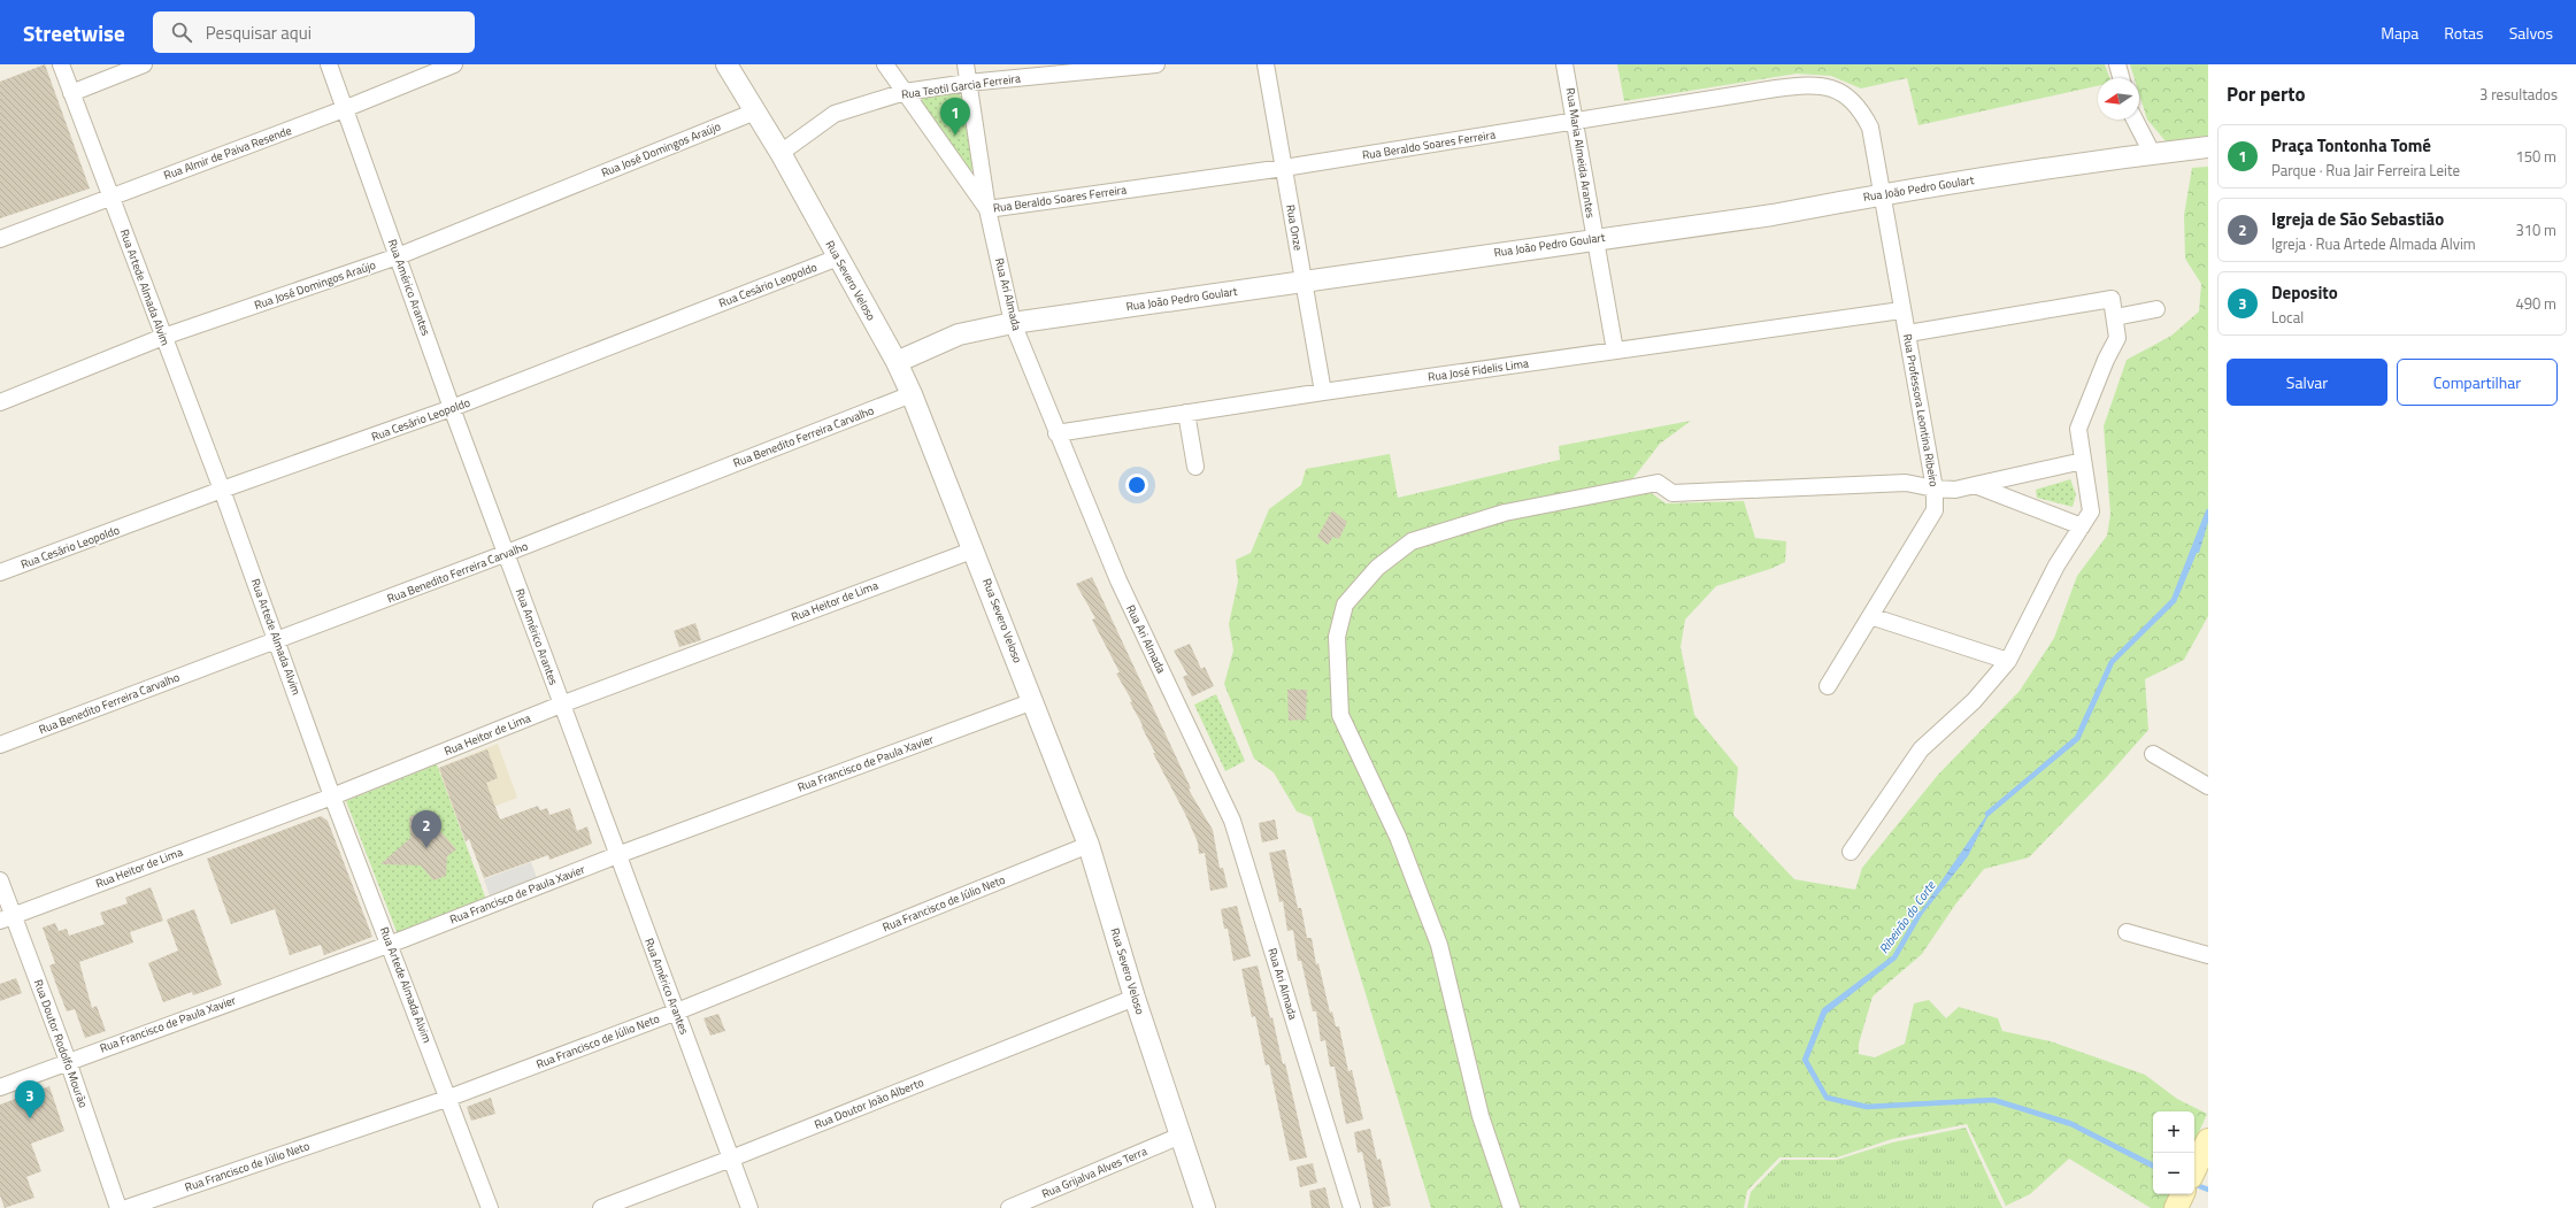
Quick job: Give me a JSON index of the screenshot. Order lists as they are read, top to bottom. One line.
{"streets":{"street":["Rua Teotil Garcia Ferreira","Rua Beraldo Soares Ferreira","Rua José Domingos Araújo","Rua Almir de Paiva Resende","Rua Maria Almeida Arantes","Rua João Pedro Goulart","Rua Onze","Rua Severo Veloso","Rua Cesário Leopoldo","Rua Artede Almada Alvim","Rua Américo Arantes","Rua Ari Almada","Rua José Fidelis Lima","Rua Professora Leontina Ribeiro","Rua Benedito Ferreira Carvalho","Rua Heitor de Lima","Rua Francisco de Paula Xavier","Rua Francisco de Júlio Neto","Rua Doutor Rodolfo Mourão","Rua Doutor João Alberto","Rua Grijalva Alves Terra"]},"crossings":[["Rua Teotil Garcia Ferreira","Rua Severo Veloso"],["Rua Teotil Garcia Ferreira","Rua Ari Almada"],["Rua Beraldo Soares Ferreira","Rua Maria Almeida Arantes"],["Rua Beraldo Soares Ferreira","Rua Onze"],["Rua Beraldo Soares Ferreira","Rua Ari Almada"],["Rua Beraldo Soares Ferreira","Rua Professora Leontina Ribeiro"],["Rua José Domingos Araújo","Rua Severo Veloso"],["Rua José Domingos Araújo","Rua Artede Almada Alvim"],["Rua José Domingos Araújo","Rua Américo Arantes"],["Rua Almir de Paiva Resende","Rua Artede Almada Alvim"],["Rua Almir de Paiva Resende","Rua Américo Arantes"],["Rua Maria Almeida Arantes","Rua João Pedro Goulart"],["Rua Maria Almeida Arantes","Rua José Fidelis Lima"],["Rua João Pedro Goulart","Rua Onze"],["Rua João Pedro Goulart","Rua Severo Veloso"],["Rua João Pedro Goulart","Rua Ari Almada"],["Rua João Pedro Goulart","Rua Professora Leontina Ribeiro"],["Rua Onze","Rua José Fidelis Lima"],["Rua Severo Veloso","Rua Cesário Leopoldo"],["Rua Severo Veloso","Rua Benedito Ferreira Carvalho"],["Rua Severo Veloso","Rua Heitor de Lima"],["Rua Severo Veloso","Rua Francisco de Paula Xavier"],["Rua Severo Veloso","Rua Francisco de Júlio Neto"],["Rua Severo Veloso","Rua Doutor João Alberto"],["Rua Severo Veloso","Rua Grijalva Alves Terra"],["Rua Cesário Leopoldo","Rua Artede Almada Alvim"],["Rua Cesário Leopoldo","Rua Américo Arantes"],["Rua Artede Almada Alvim","Rua Benedito Ferreira Carvalho"],["Rua Artede Almada Alvim","Rua Heitor de Lima"],["Rua Artede Almada Alvim","Rua Francisco de Paula Xavier"],["Rua Artede Almada Alvim","Rua Francisco de Júlio Neto"],["Rua Américo Arantes","Rua Benedito Ferreira Carvalho"],["Rua Américo Arantes","Rua Heitor de Lima"],["Rua Américo Arantes","Rua Francisco de Paula Xavier"],["Rua Américo Arantes","Rua Francisco de Júlio Neto"],["Rua Américo Arantes","Rua Doutor João Alberto"],["Rua Ari Almada","Rua José Fidelis Lima"],["Rua José Fidelis Lima","Rua Professora Leontina Ribeiro"],["Rua Heitor de Lima","Rua Doutor Rodolfo Mourão"],["Rua Francisco de Paula Xavier","Rua Doutor Rodolfo Mourão"]],"water":["Ribeirão do Corte"],"north":"left","page":{"header":"Streetwise","search":"Pesquisar aqui","nav":["Mapa","Rotas","Salvos"],"heading":["Por perto","3 resultados"],"pins":["1","2","3"],"list":[{"mark":"1","name":"Praça Tontonha Tomé","note":"Parque · Rua Jair Ferreira Leite","value":"150 m"},{"mark":"2","name":"Igreja de São Sebastião","note":"Igreja · Rua Artede Almada Alvim","value":"310 m"},{"mark":"3","name":"Deposito","note":"Local","value":"490 m"}],"buttons":["Salvar","Compartilhar"],"map_buttons":["+","−"]}}
